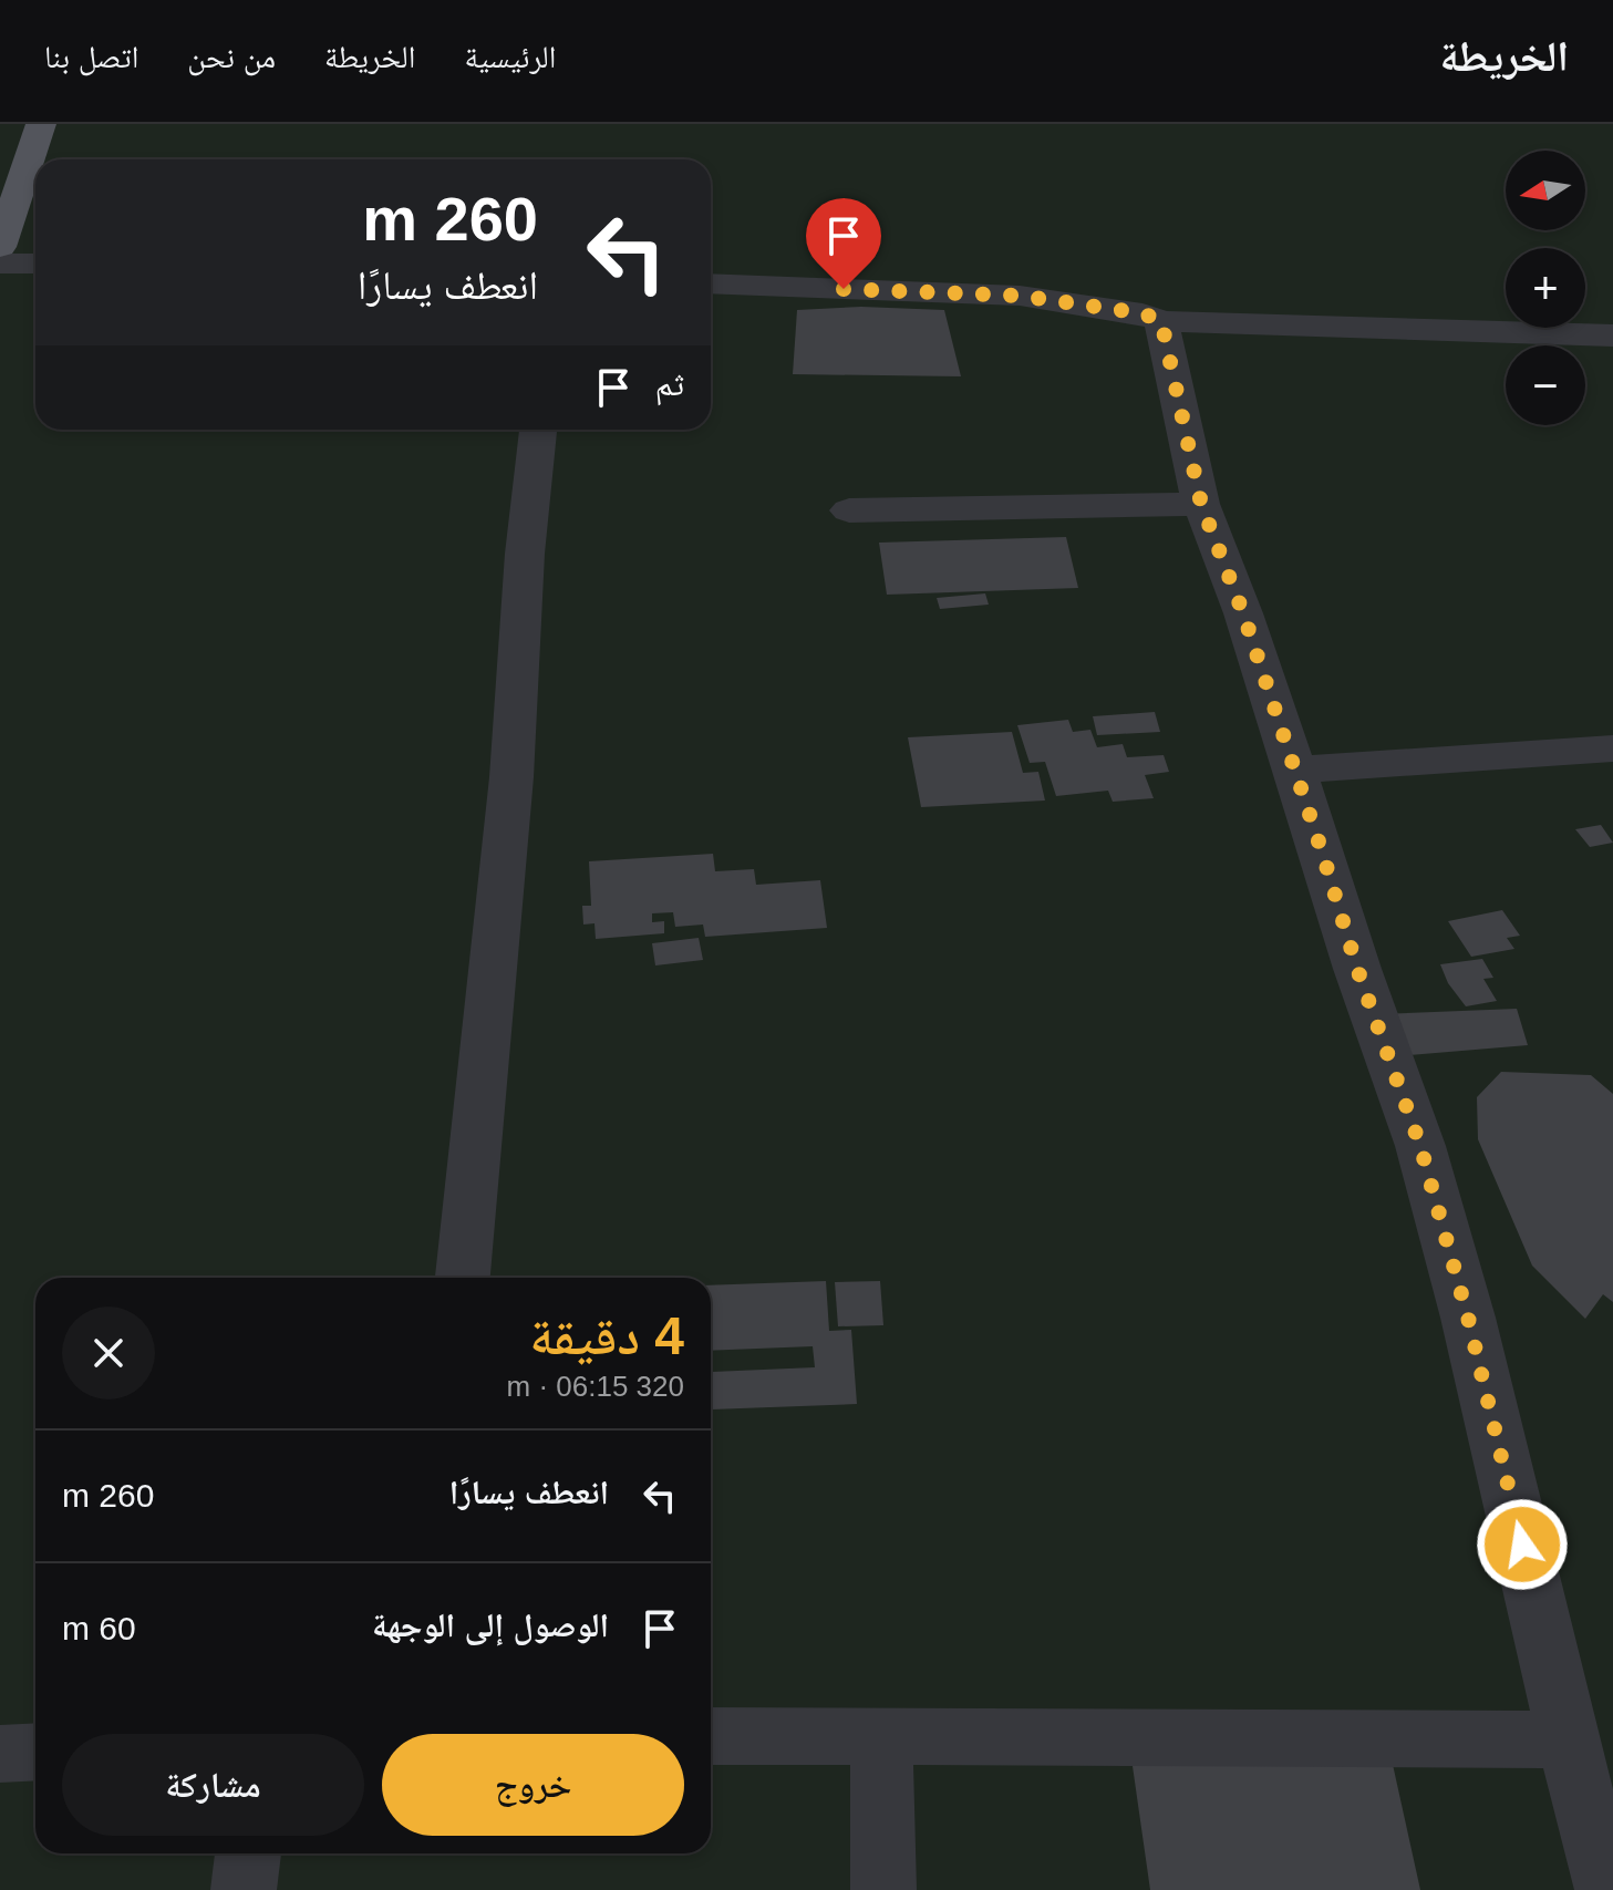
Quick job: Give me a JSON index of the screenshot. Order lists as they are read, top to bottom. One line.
{"north":"left","page":{"header":"الخريطة","nav":["الرئيسية","الخريطة","من نحن","اتصل بنا"],"map_buttons":["+","−"],"turn":["260 m","انعطف يسارًا"],"then":"ثم","heading":["4 دقيقة","320 m · 06:15"],"list":[{"name":"انعطف يسارًا","value":"260 m"},{"name":"الوصول إلى الوجهة","value":"60 m"}],"buttons":["خروج","مشاركة"]}}
